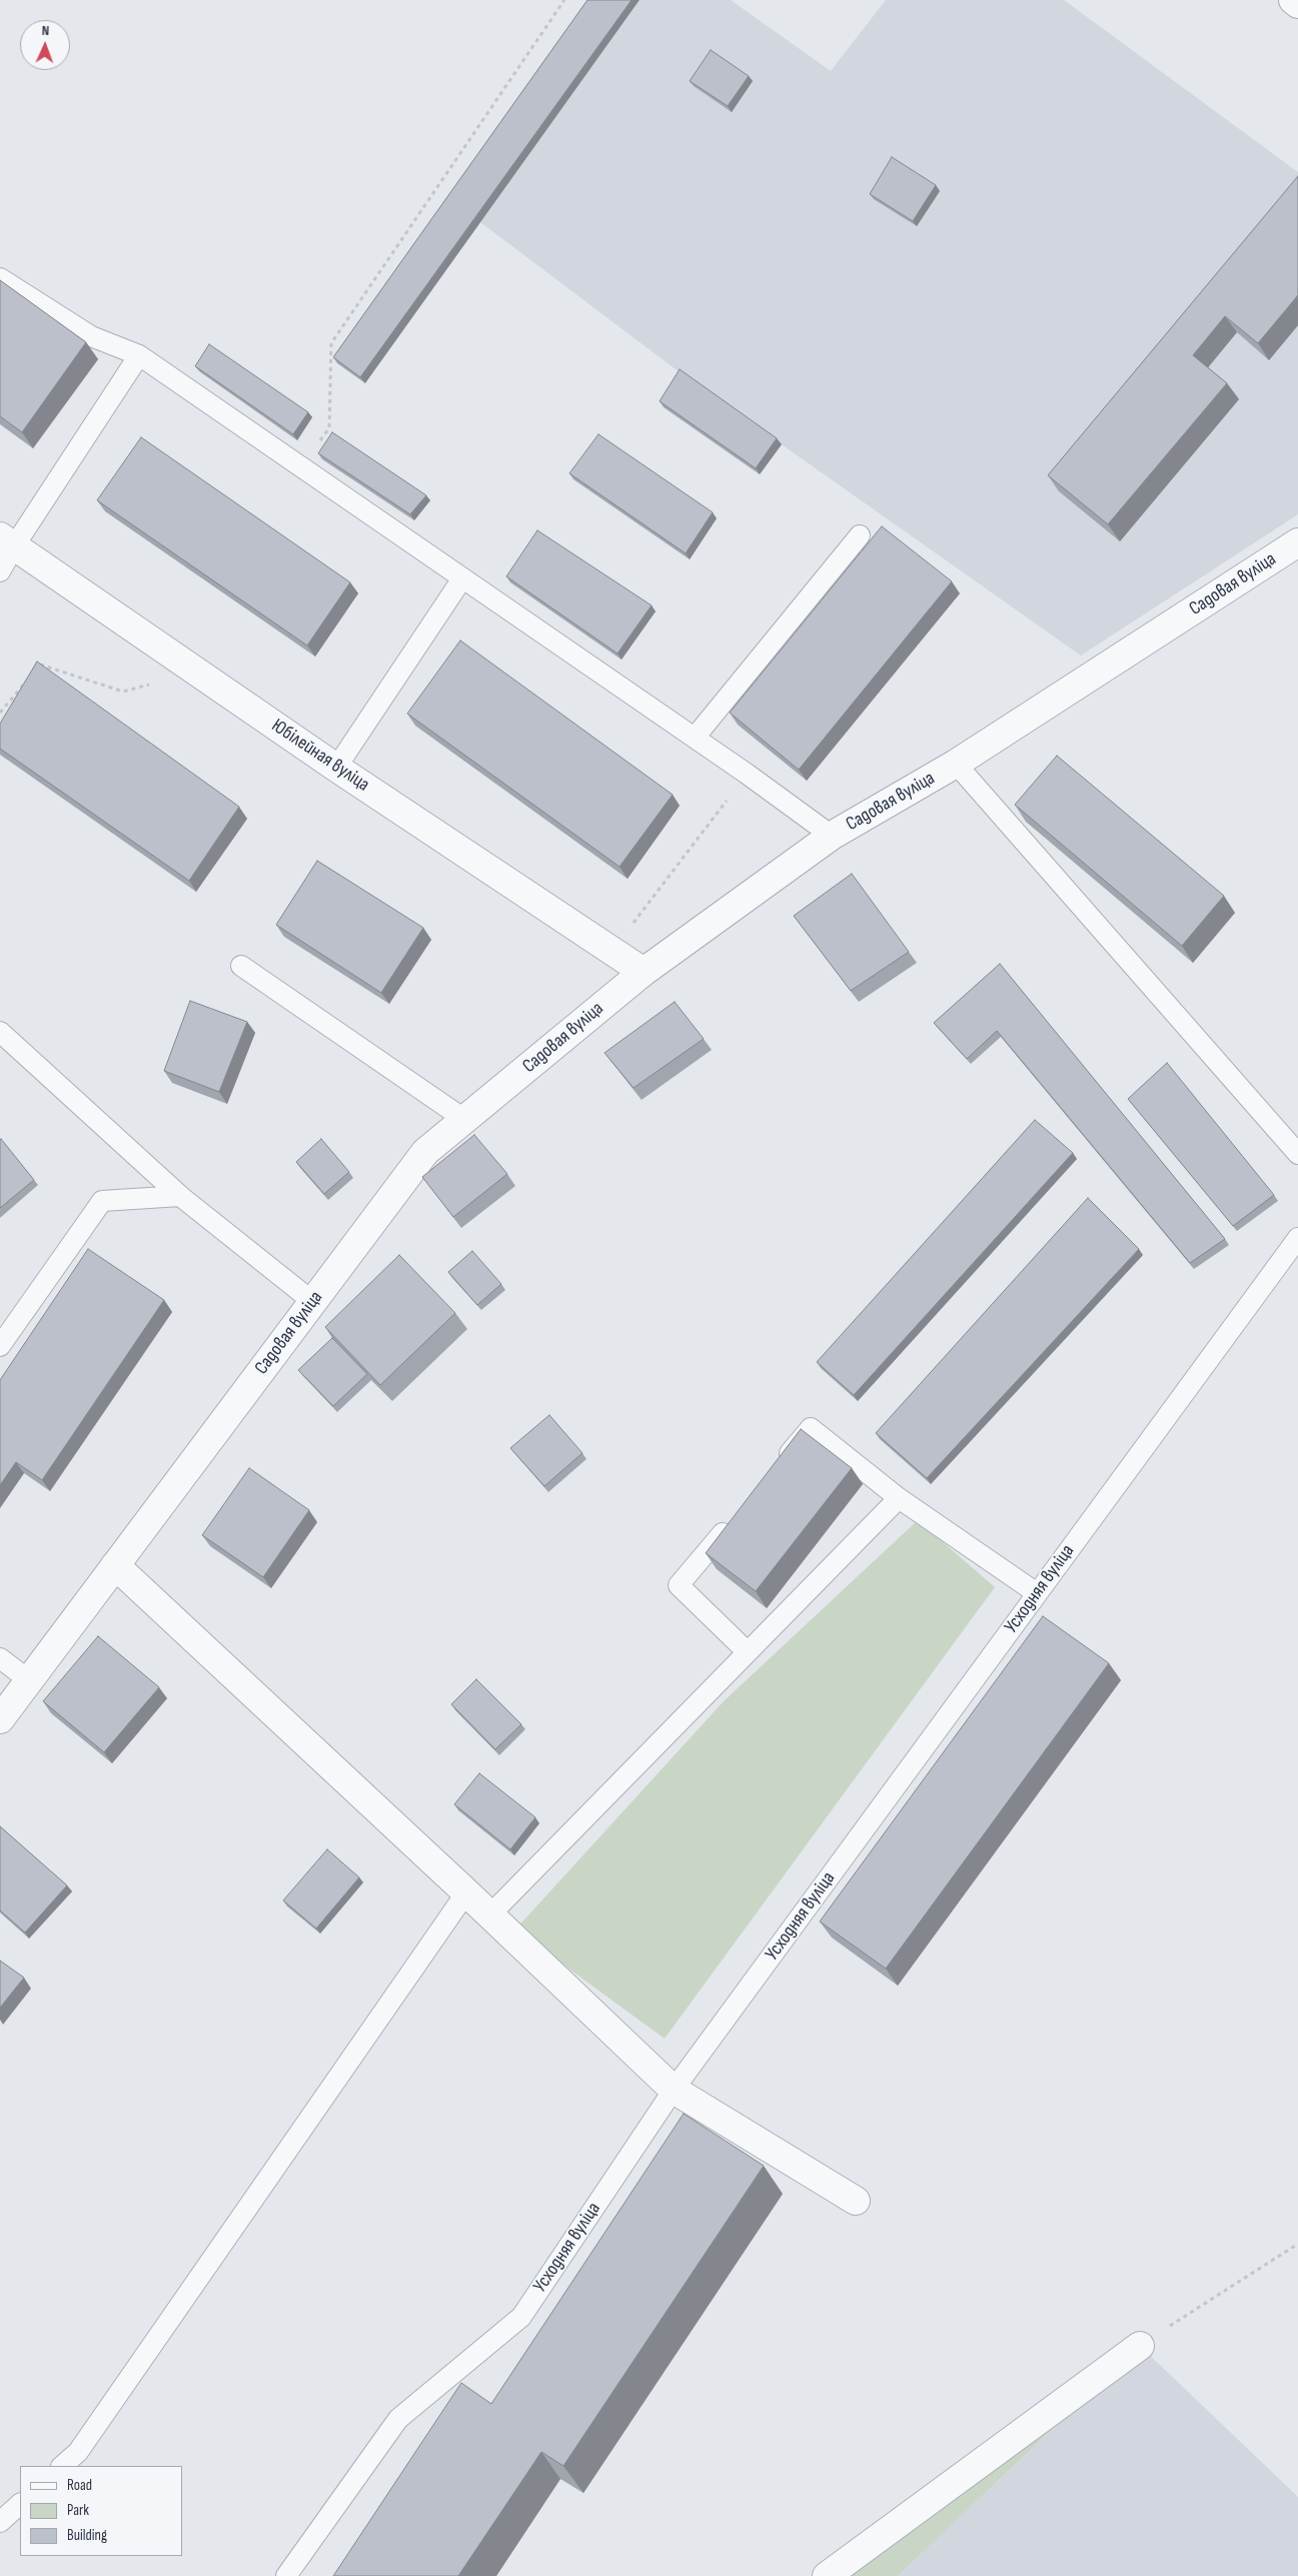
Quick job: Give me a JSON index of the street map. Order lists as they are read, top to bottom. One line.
{"streets":{"street":["Садовая вуліца","Юбілейная вуліца"],"lane":["Усходняя вуліца"]},"crossings":[["Садовая вуліца","Юбілейная вуліца"]],"legend":["Road","Park","Building"],"north":"top"}
